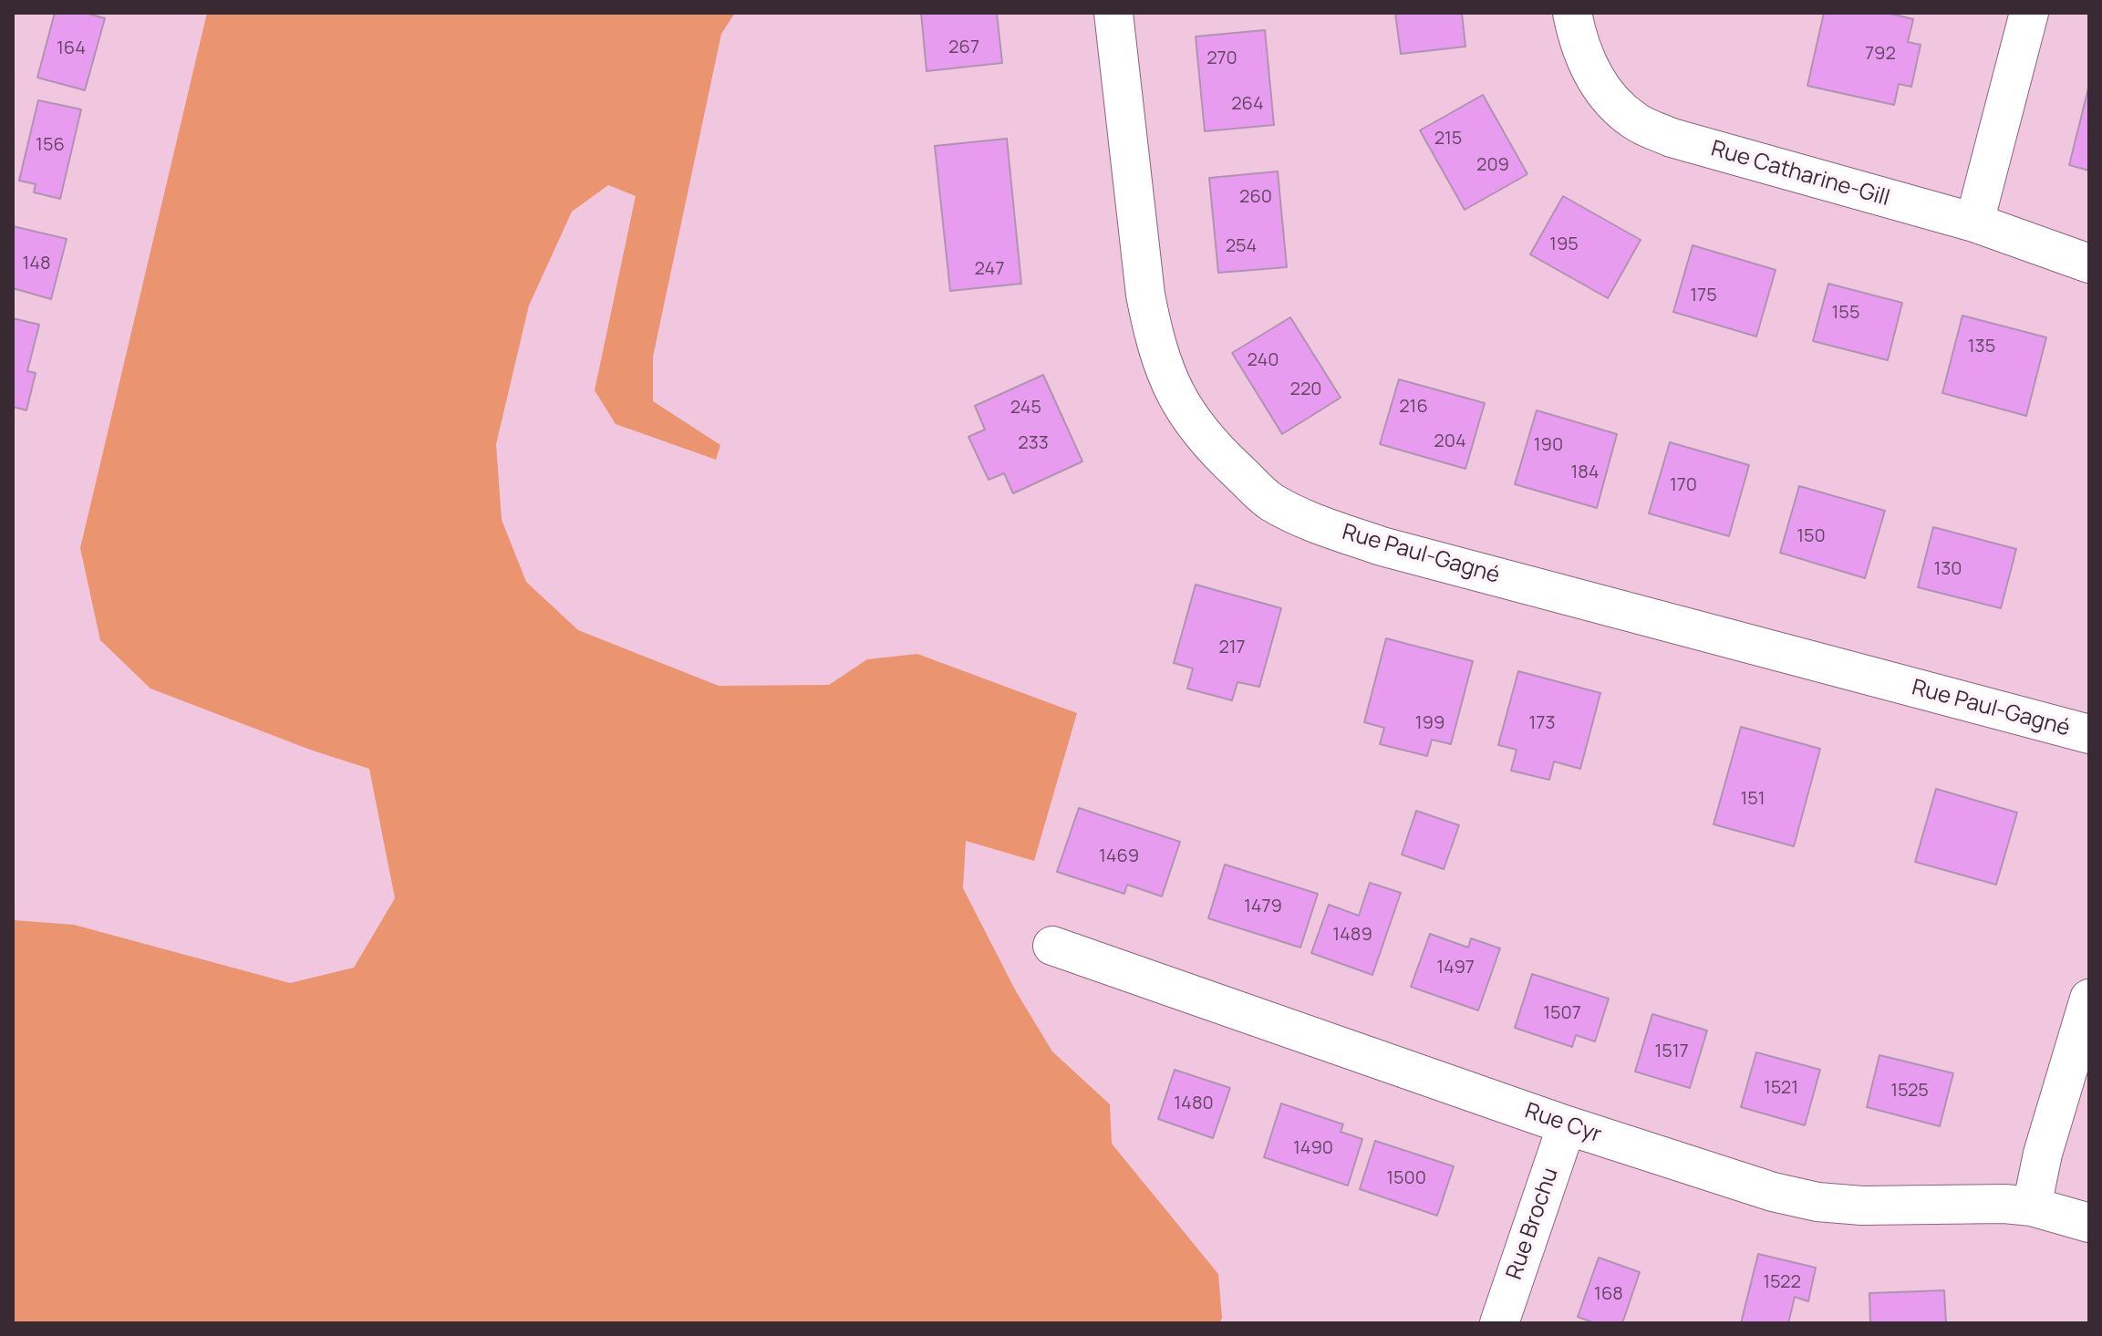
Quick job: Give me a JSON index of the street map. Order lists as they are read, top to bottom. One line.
{"streets":{"street":["Rue Catharine-Gill","Rue Paul-Gagné","Rue Cyr","Rue Brochu"]},"crossings":[["Rue Cyr","Rue Brochu"]],"house_numbers":["267","164","792","270","264","215","156","209","260","195","254","148","247","175","155","135","240","220","216","245","204","233","190","184","170","150","130","217","199","173","151","1469","1479","1489","1497","1507","1517","1521","1525","1480","1490","1500","1522","168"]}
